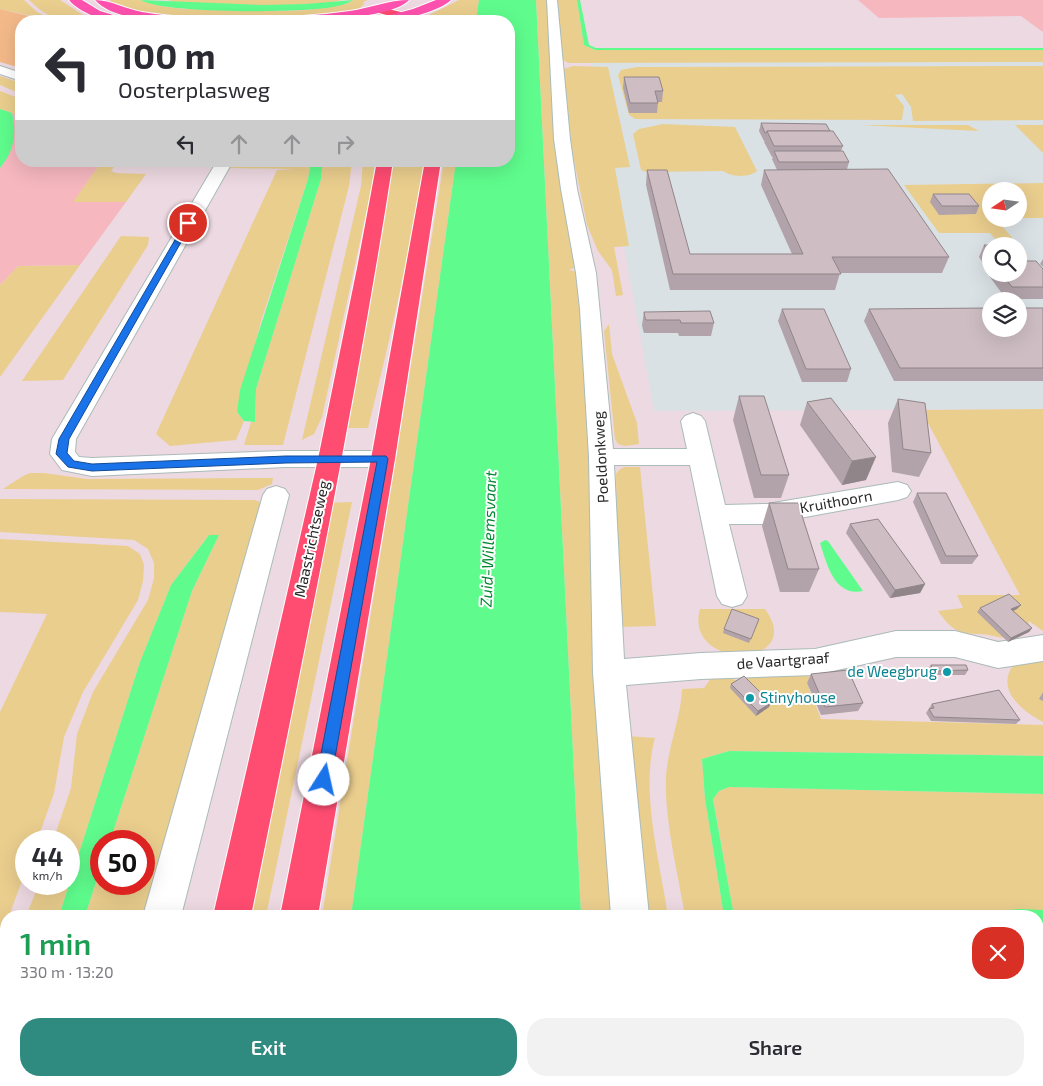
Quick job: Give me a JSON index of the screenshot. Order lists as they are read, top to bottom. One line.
{"streets":{"main road":["Maastrichtseweg"],"street":["Poeldonkweg","Kruithoorn","de Vaartgraaf"]},"crossings":[["Poeldonkweg","de Vaartgraaf"]],"water":["Zuid-Willemsvaart"],"places":["de Weegbrug","Stinyhouse"],"north":"left","page":{"turn":["100 m","Oosterplasweg"],"speed":"44 km/h","limit":"50","heading":["1 min","330 m · 13:20"],"buttons":["Exit","Share"]}}
